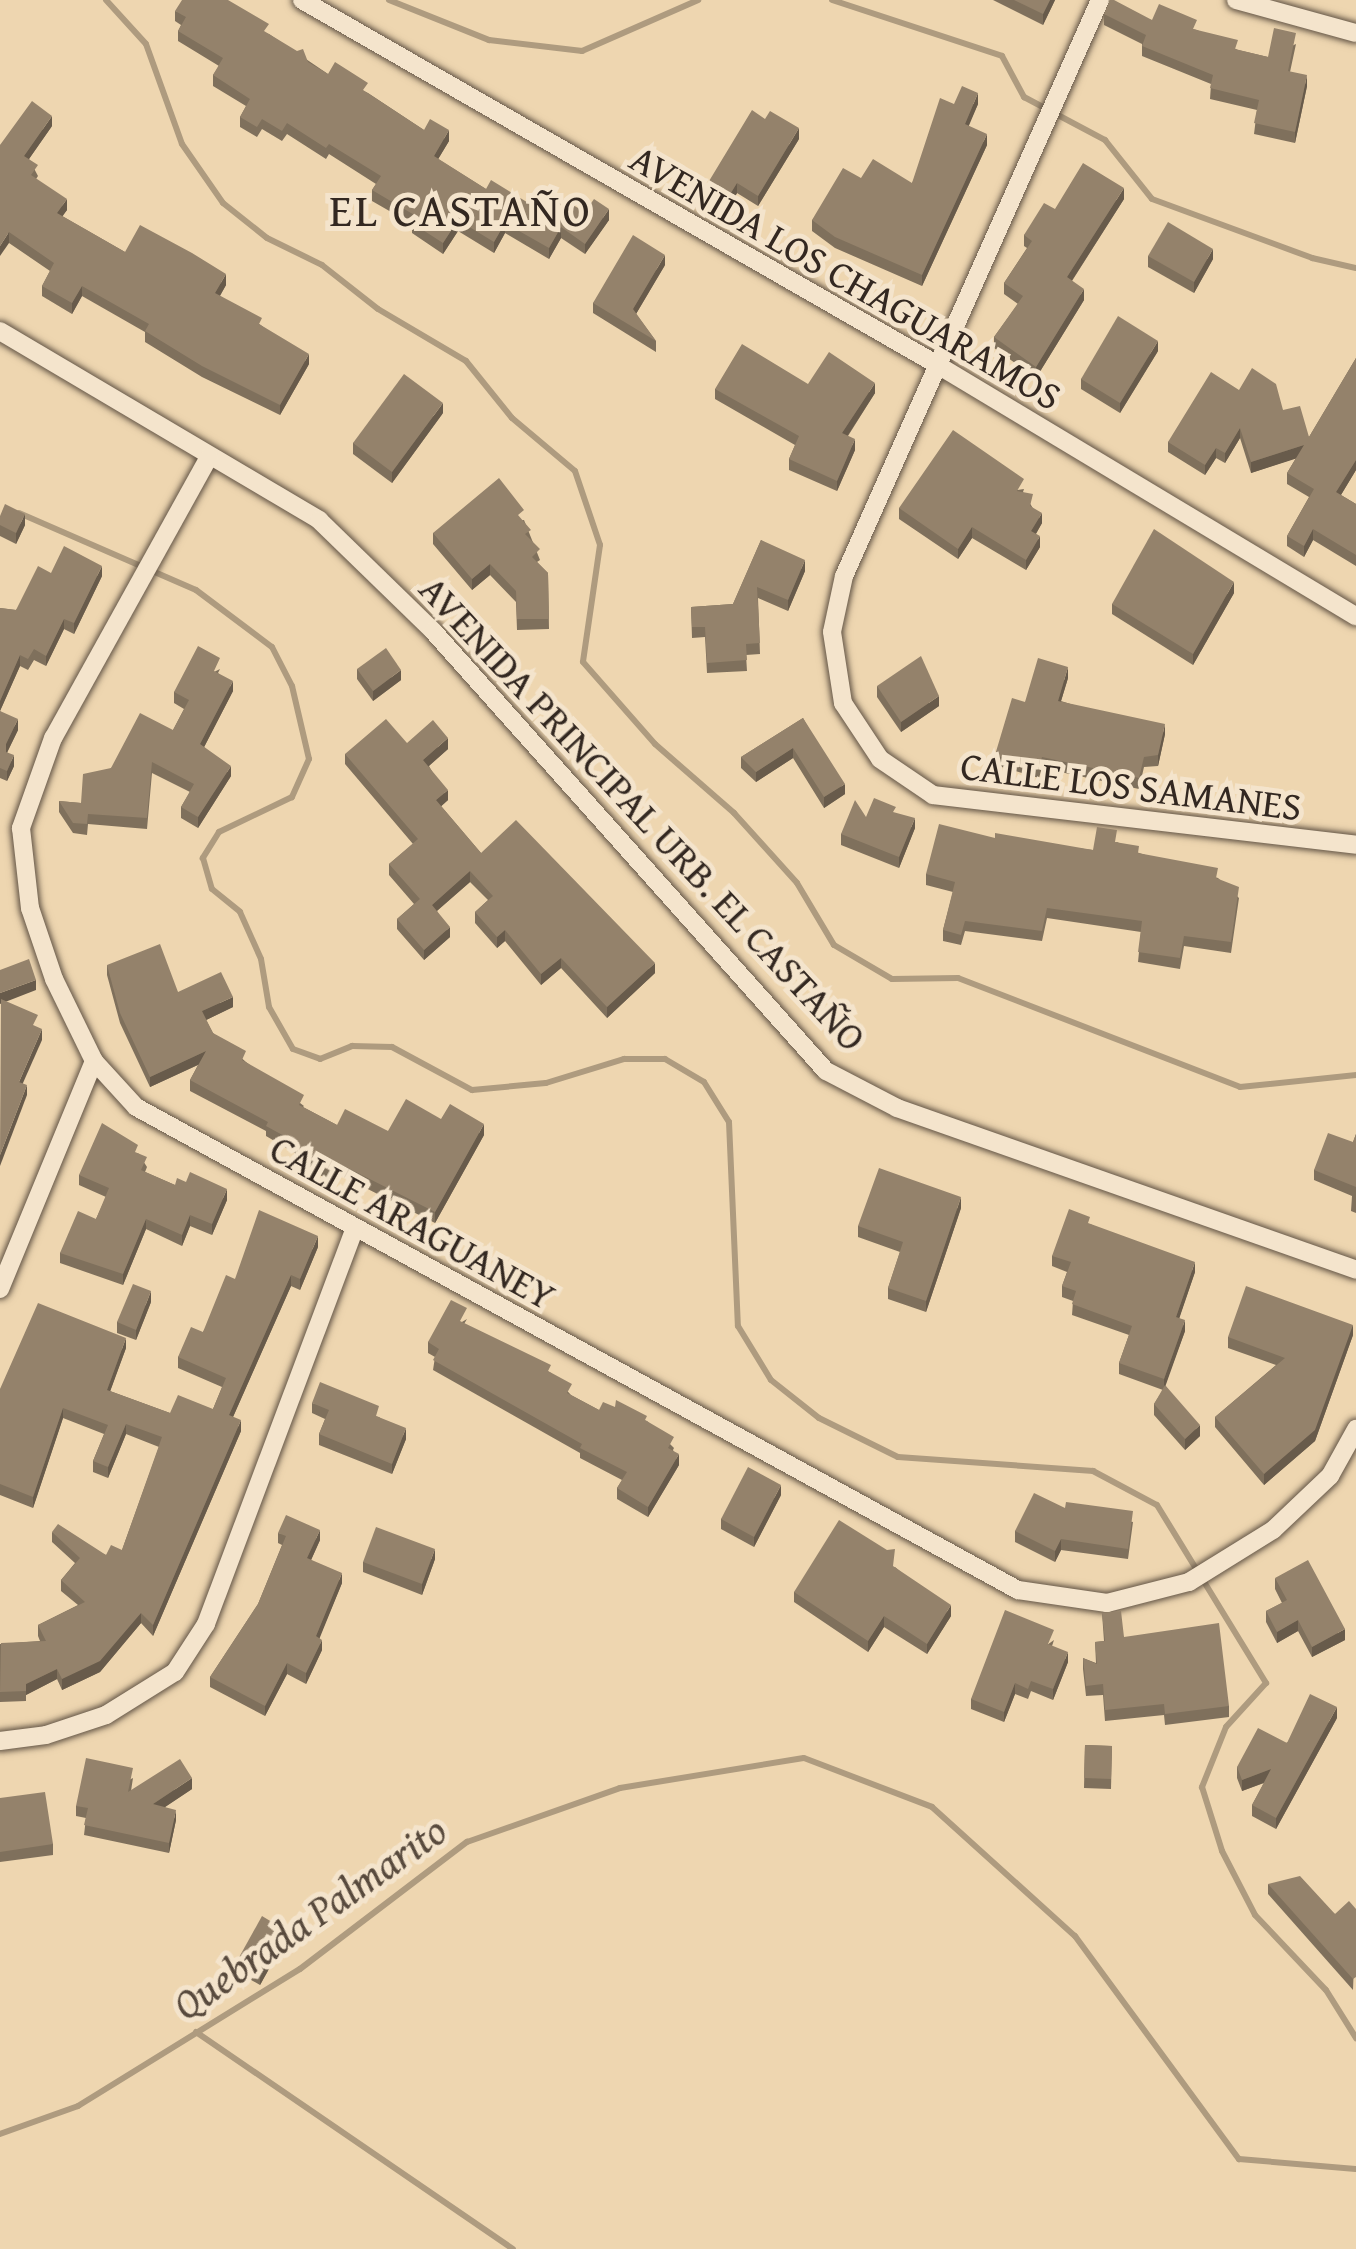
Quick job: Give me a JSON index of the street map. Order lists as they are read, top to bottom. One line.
{"streets":{"street":["AVENIDA LOS CHAGUARAMOS","CALLE LOS SAMANES","AVENIDA PRINCIPAL URB. EL CASTAÑO","CALLE ARAGUANEY"]},"crossings":[["AVENIDA LOS CHAGUARAMOS","CALLE LOS SAMANES"],["AVENIDA PRINCIPAL URB. EL CASTAÑO","CALLE ARAGUANEY"]],"districts":["EL CASTAÑO"],"water":["Quebrada Palmarito"]}
